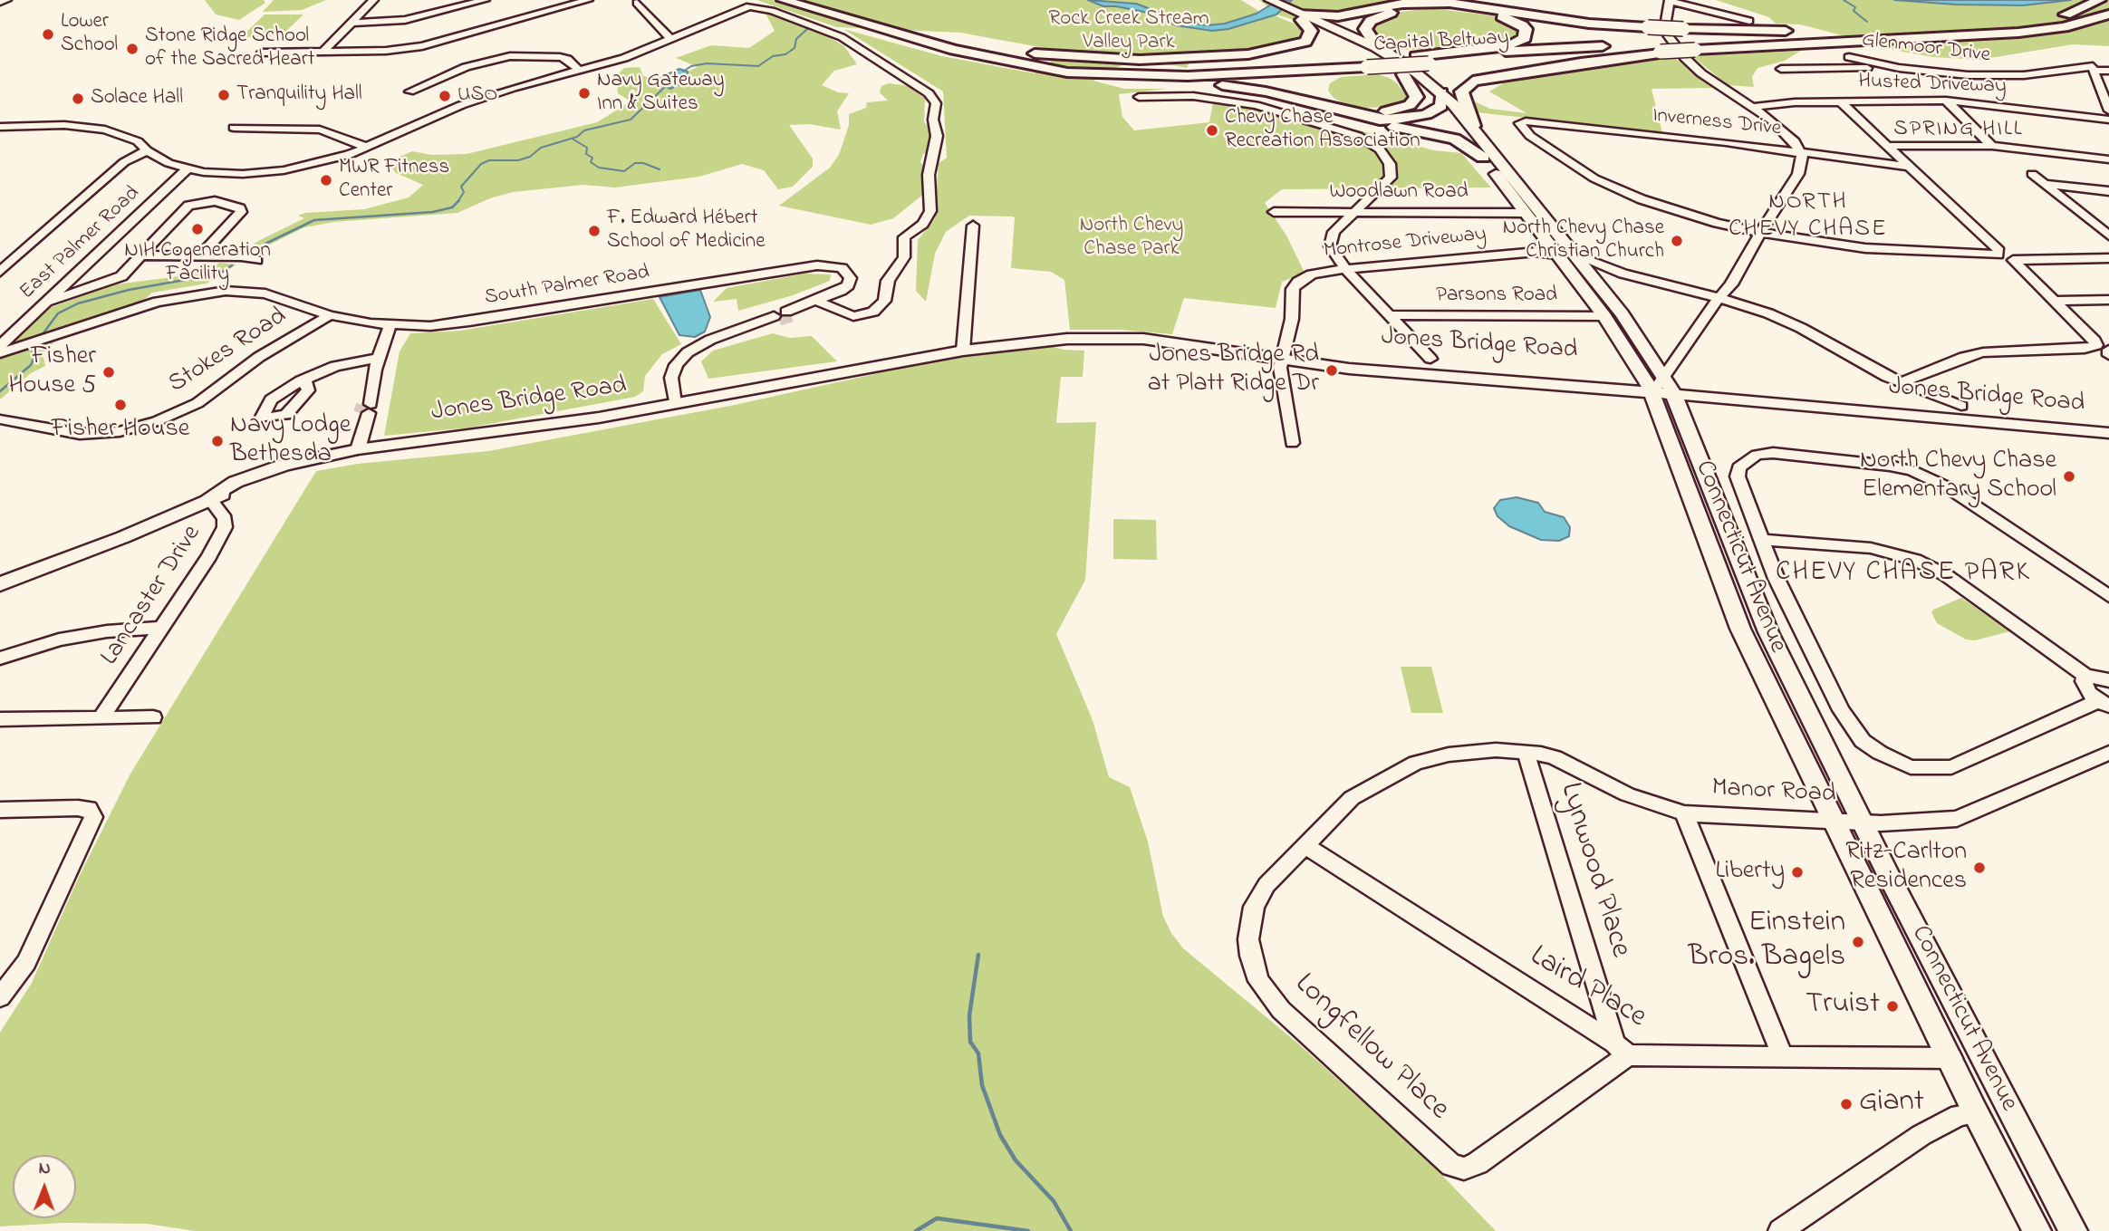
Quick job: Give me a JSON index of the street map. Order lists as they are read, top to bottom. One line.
{"streets":{"highway":["Capital Beltway"],"main road":["Jones Bridge Road","Connecticut Avenue"],"street":["Glenmoor Drive","Husted Driveway","Inverness Drive","Woodlawn Road","East Palmer Road","Montrose Driveway","South Palmer Road","Parsons Road","Stokes Road","Lancaster Drive","Manor Road","Lynwood Place","Laird Place","Longfellow Place"]},"crossings":[["Woodlawn Road","Connecticut Avenue"],["Montrose Driveway","Jones Bridge Road"],["Montrose Driveway","Connecticut Avenue"],["Parsons Road","Connecticut Avenue"],["Jones Bridge Road","Connecticut Avenue"],["Jones Bridge Road","Lancaster Drive"],["Connecticut Avenue","Manor Road"],["Connecticut Avenue","Laird Place"],["Manor Road","Lynwood Place"],["Manor Road","Longfellow Place"],["Lynwood Place","Laird Place"],["Lynwood Place","Longfellow Place"],["Laird Place","Longfellow Place"]],"districts":["SPRING HILL","NORTH CHEVY CHASE","CHEVY CHASE PARK"],"parks":["Rock Creek Stream Valley Park","North Chevy Chase Park"],"places":["Lower School","Stone Ridge School of the Sacred Heart","Navy Gateway Inn & Suites","Tranquility Hall","USO","Solace Hall","Chevy Chase Recreation Association","MWR Fitness Center","NIH Cogeneration Facility","F. Edward Hébert School of Medicine","North Chevy Chase Christian Church","Jones Bridge Rd at Platt Ridge Dr","Fisher House 5","Fisher House","Navy Lodge Bethesda","North Chevy Chase Elementary School","Ritz-Carlton Residences","Liberty","Einstein Bros. Bagels","Truist","Giant"],"north":"top"}
